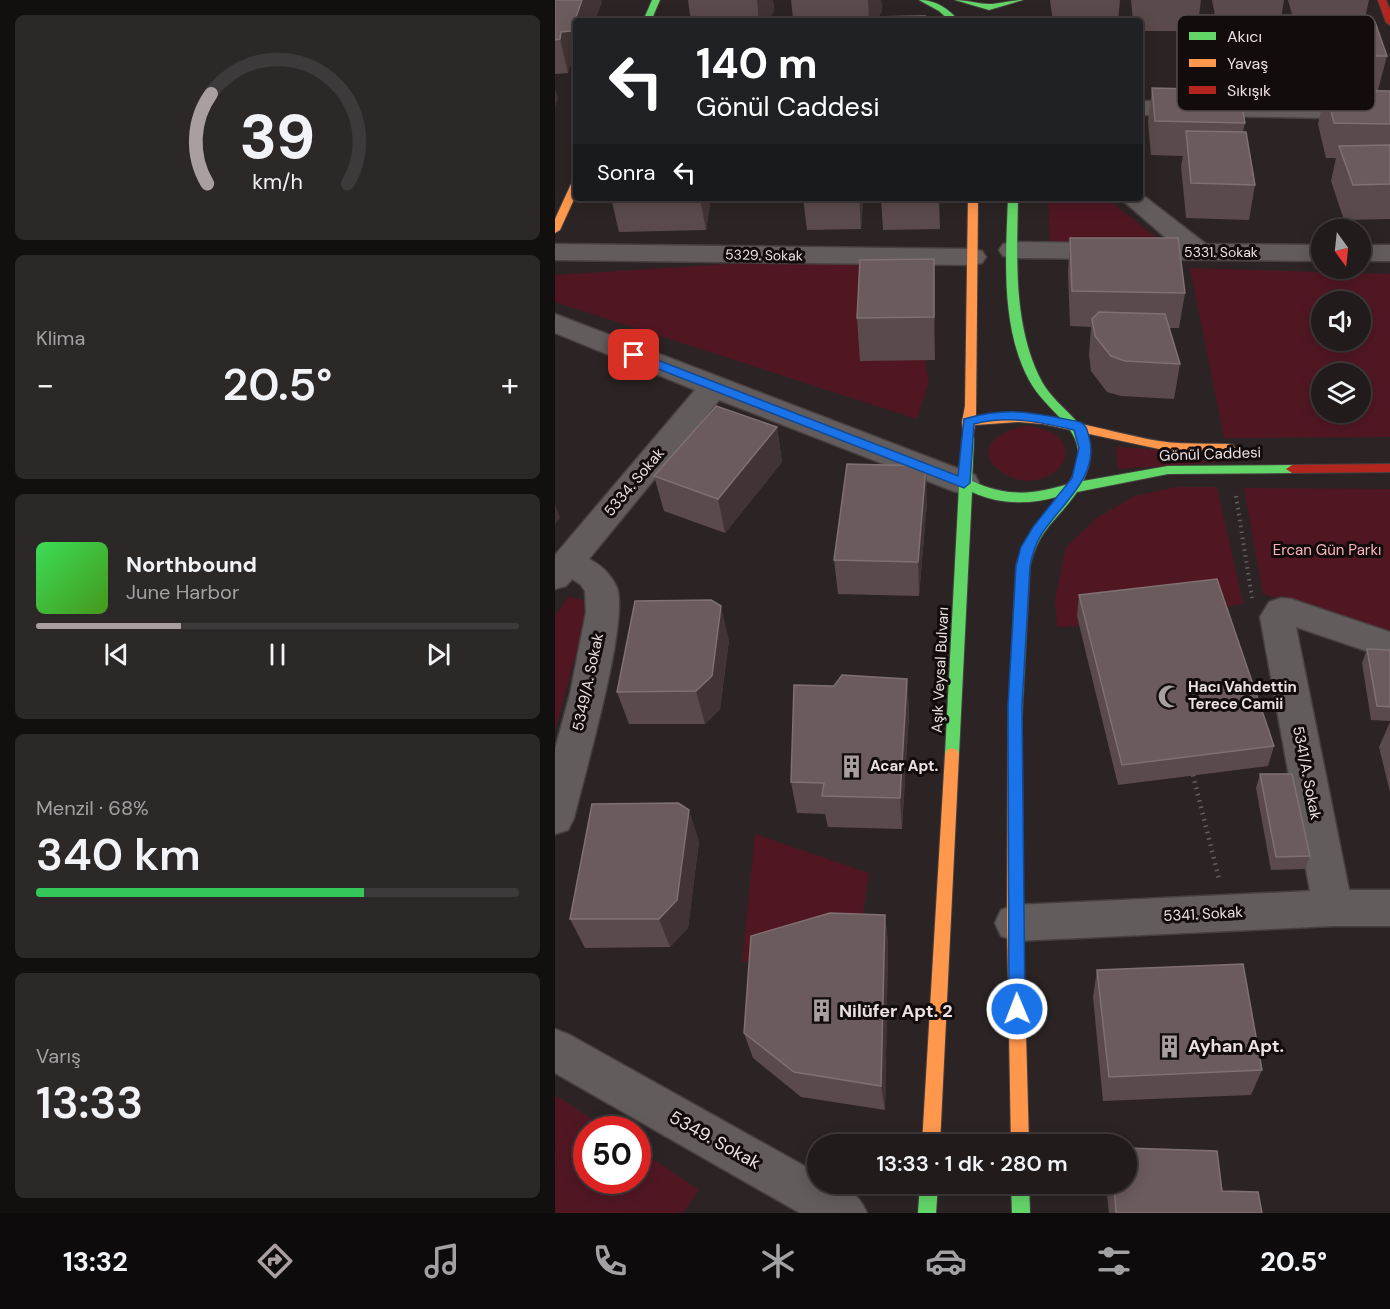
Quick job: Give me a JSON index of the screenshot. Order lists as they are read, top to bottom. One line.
{"streets":{"main road":["Gönül Caddesi","Aşık Veysal Bulvarı"],"street":["5331. Sokak","5329. Sokak","5334. Sokak","5349/A. Sokak","5341/A. Sokak","5341. Sokak","5349. Sokak"]},"crossings":[["5329. Sokak","Aşık Veysal Bulvarı"],["Gönül Caddesi","Aşık Veysal Bulvarı"],["5334. Sokak","5349/A. Sokak"],["5341/A. Sokak","5341. Sokak"]],"parks":["Ercan Gün Parkı"],"places":{"mosque":["Hacı Vahdettin Terece Camii"],"building":["Acar Apt.","Nilüfer Apt. 2","Ayhan Apt."]},"legend":["Akıcı","Yavaş","Sıkışık"],"north":"bottom","page":{"turn":["140 m","Gönül Caddesi"],"then":"Sonra","tile":["Klima",["Menzil · 68%","340 km"],["Varış","13:33"]],"heat":["−","20.5°","+"],"song":["Northbound","June Harbor"],"limit":"50","trip":"13:33 · 1 dk · 280 m","tabs":["13:32","20.5°"],"gauge":["39","km/h"]}}
